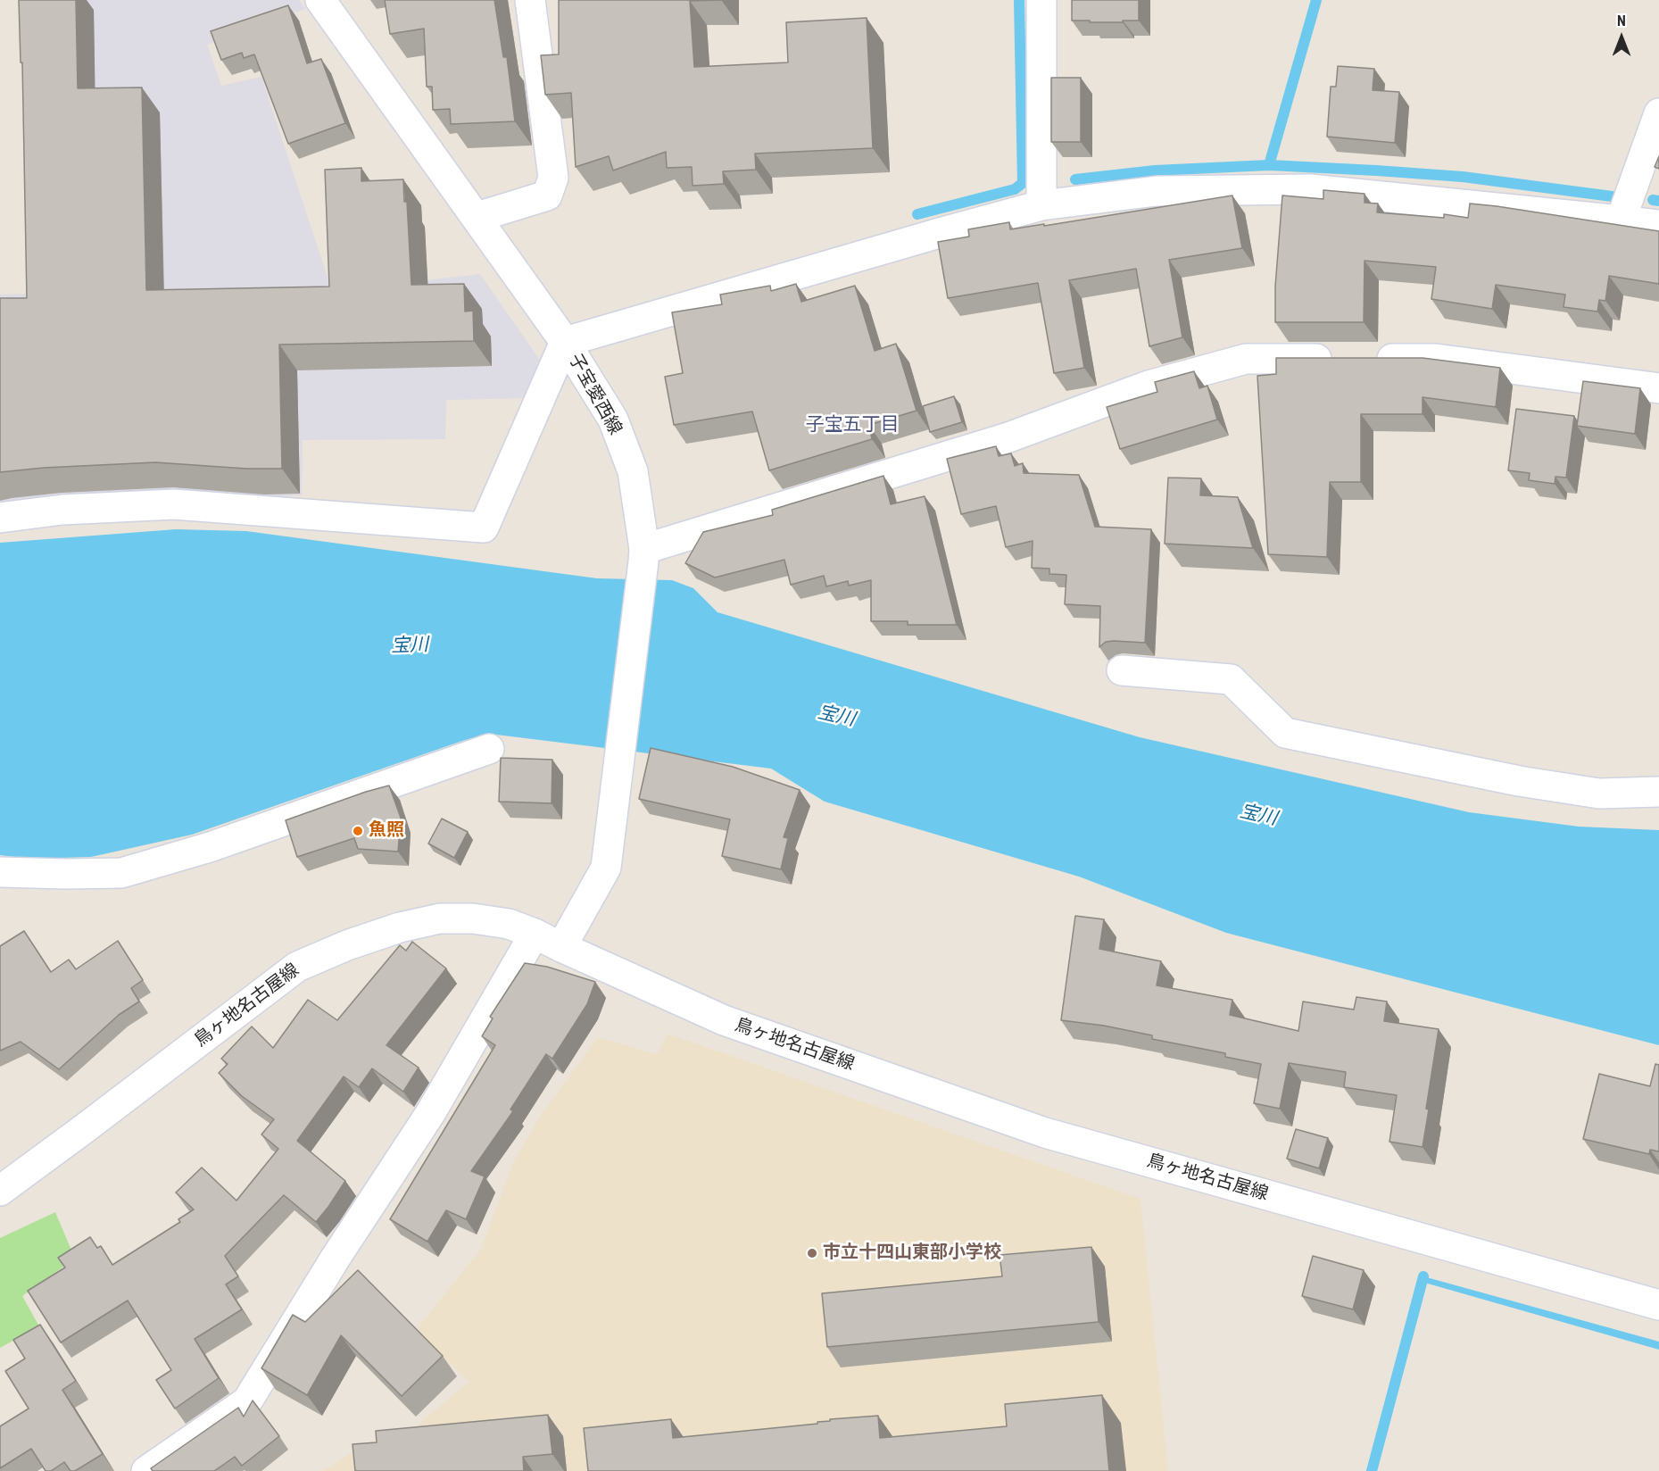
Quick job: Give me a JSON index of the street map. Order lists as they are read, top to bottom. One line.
{"streets":{"street":["子宝愛西線","鳥ヶ地名古屋線"]},"crossings":[["子宝愛西線","鳥ヶ地名古屋線"]],"districts":["子宝五丁目"],"water":["宝川"],"places":["魚照","市立十四山東部小学校"],"north":"top"}
